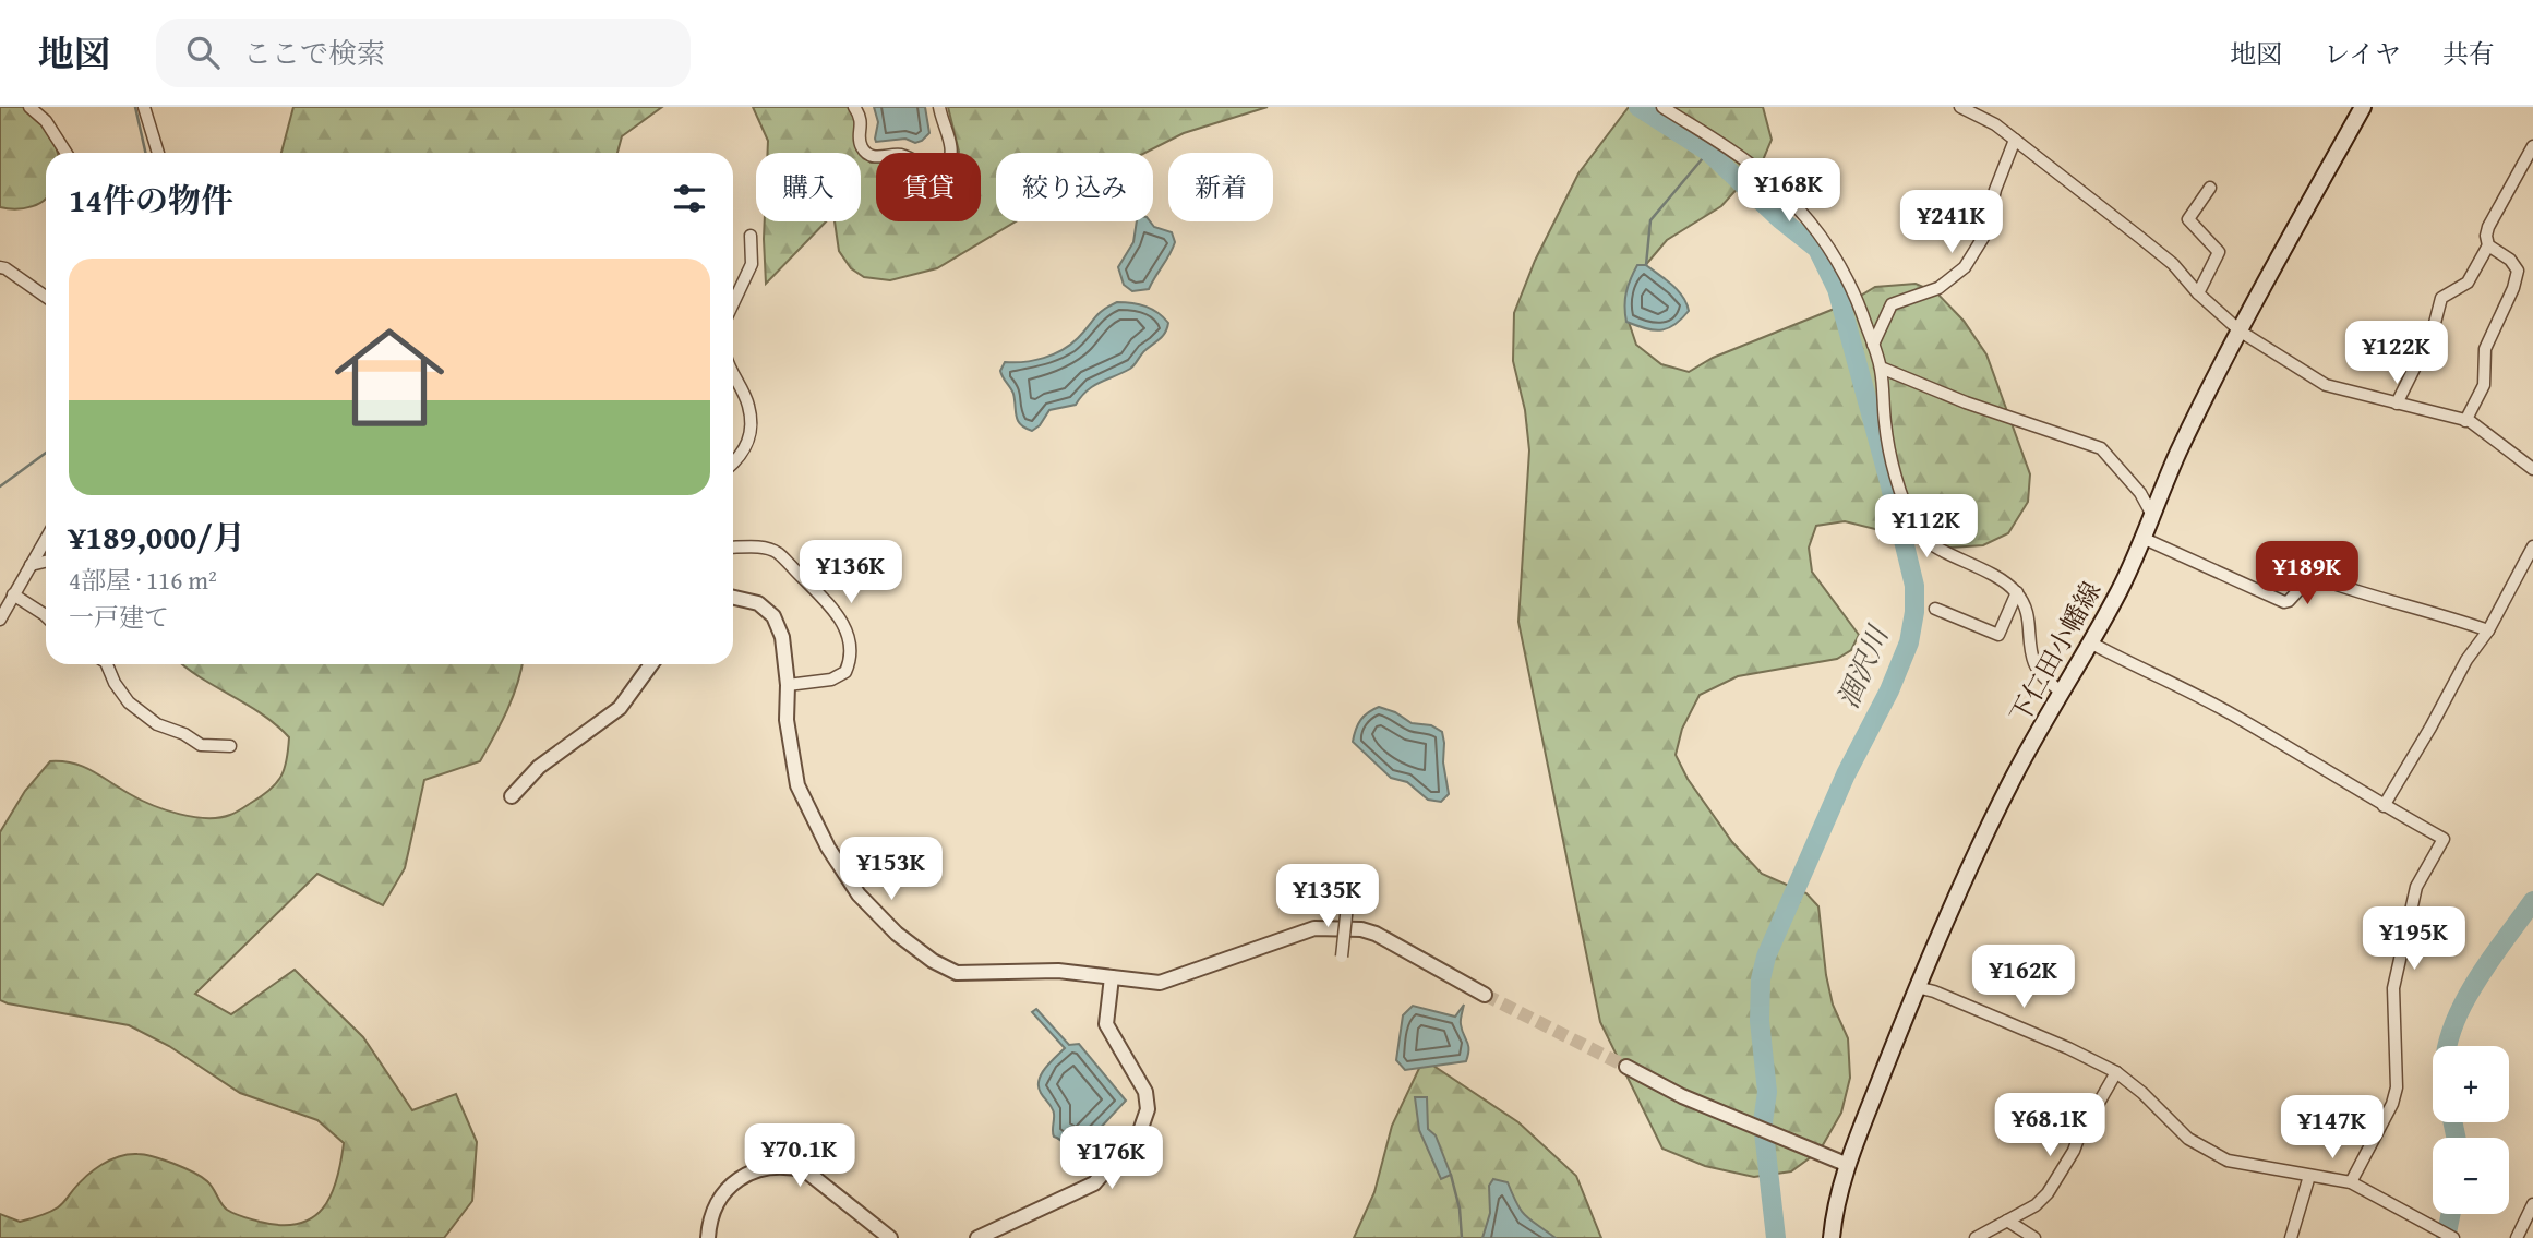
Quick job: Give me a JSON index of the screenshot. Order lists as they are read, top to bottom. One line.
{"streets":{"main road":["下仁田小幡線"]},"water":["涸沢川"],"page":{"header":"地図","search":"ここで検索","nav":["地図","レイヤ","共有"],"chip":["購入","賃貸","絞り込み","新着"],"heading":"14件の物件","price":["¥168K","¥241K","¥122K","¥112K","¥136K","¥189K","¥153K","¥135K","¥195K","¥162K","¥68.1K","¥147K","¥70.1K","¥176K"],"list":[{"name":"¥189,000/月","note":"4部屋 · 116 m² · 一戸建て"}],"map_buttons":["+","−"]}}
